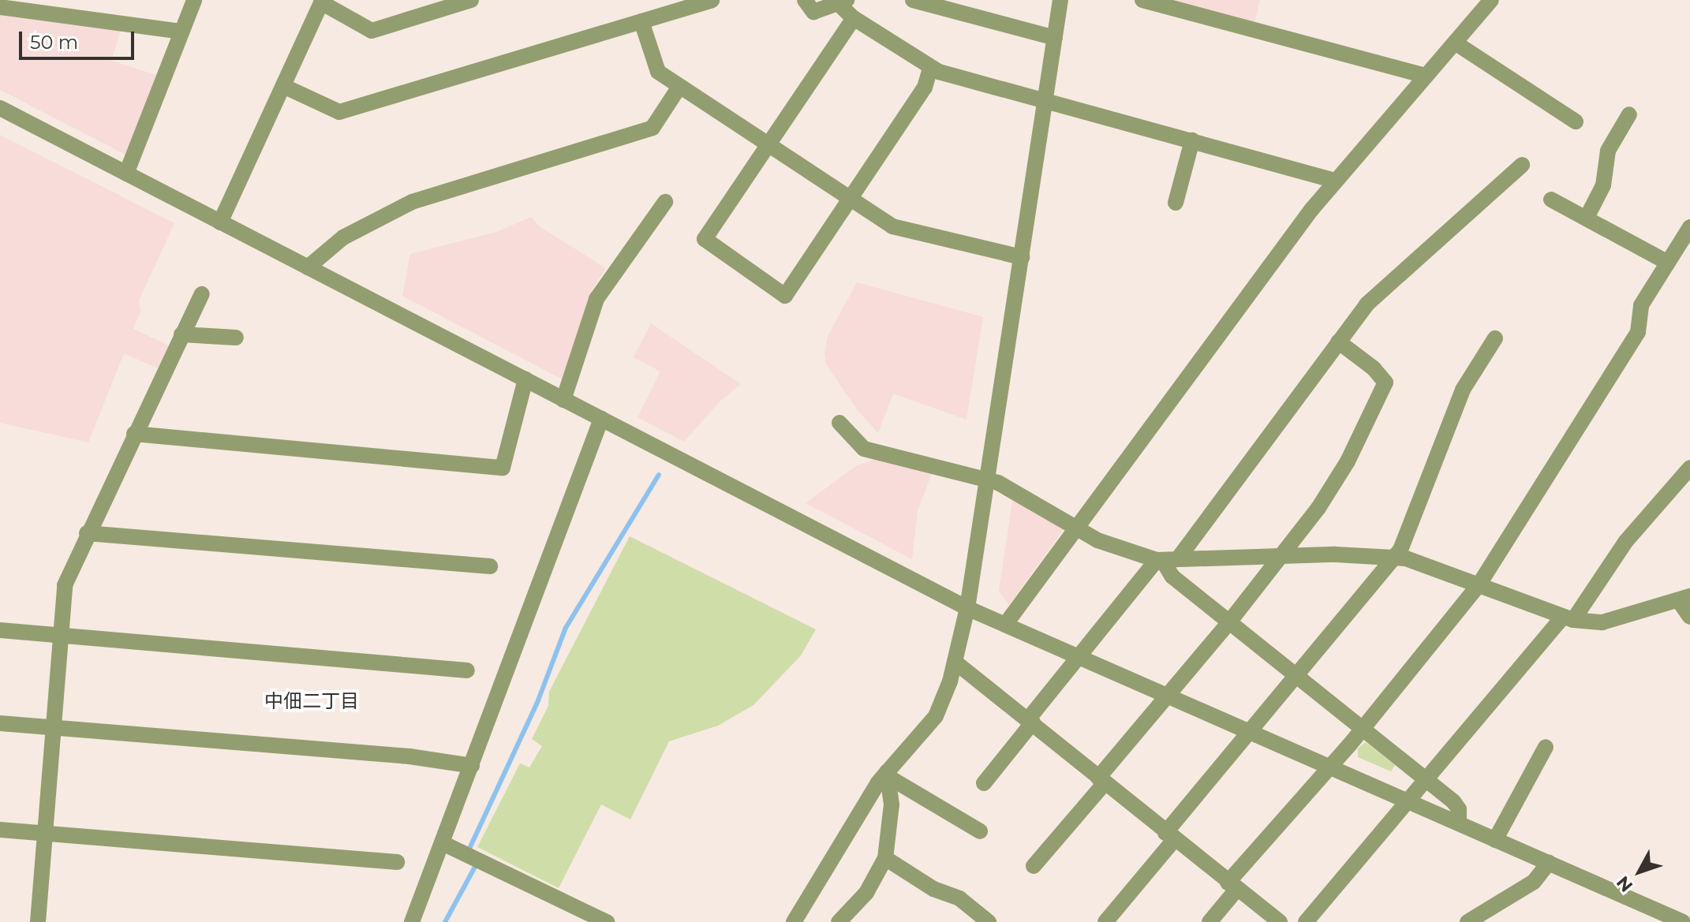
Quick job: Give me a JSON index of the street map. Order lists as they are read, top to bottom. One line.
{"districts":["中佃二丁目"],"scale_bar":"50 m","north":"bottom left"}
